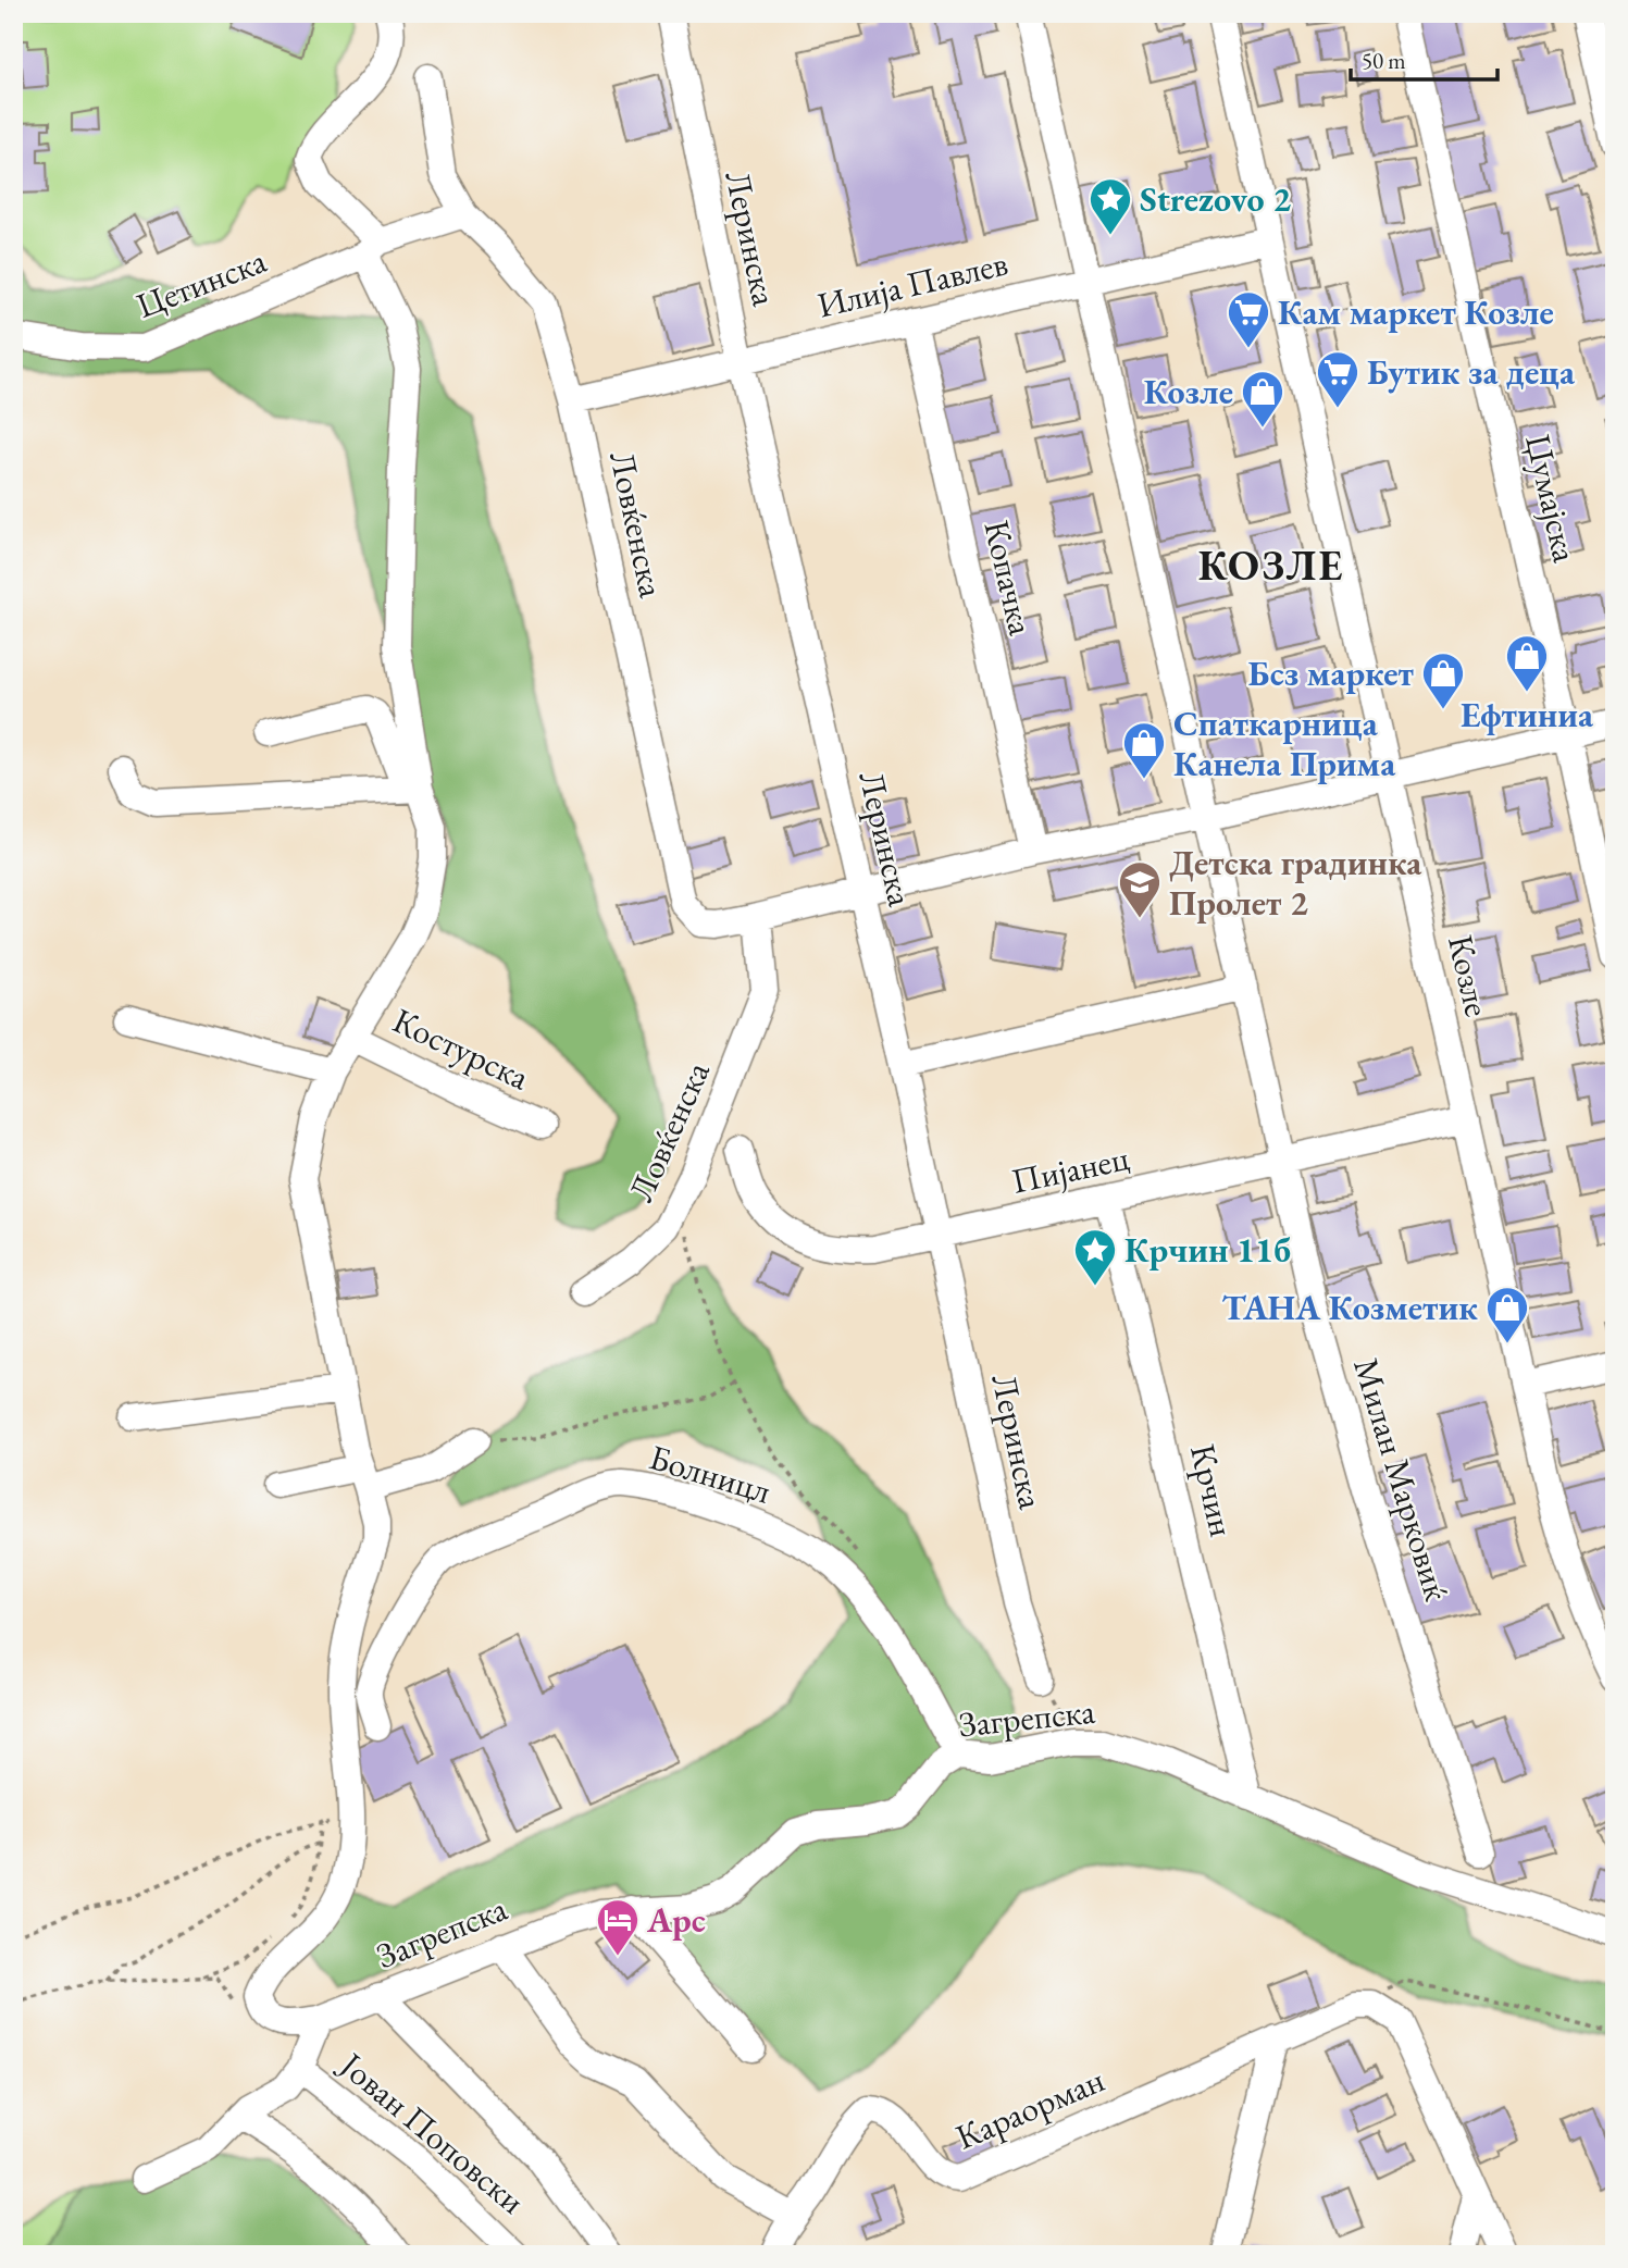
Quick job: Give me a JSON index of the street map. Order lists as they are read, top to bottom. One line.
{"streets":{"street":["Леринска","Цетинска","Илија Павлев","Џумајска","Ловќенска","Копачка","Козле","Костурска","Пијанец","Болницл","Милан Марковиќ","Крчин","Загрепска","Караорман","Јован Поповски"]},"crossings":[["Леринска","Илија Павлев"],["Леринска","Ловќенска"],["Леринска","Пијанец"],["Илија Павлев","Ловќенска"],["Илија Павлев","Копачка"],["Илија Павлев","Козле"],["Илија Павлев","Милан Марковиќ"],["Џумајска","Ловќенска"],["Ловќенска","Копачка"],["Ловќенска","Козле"],["Ловќенска","Милан Марковиќ"],["Козле","Пијанец"],["Пијанец","Милан Марковиќ"],["Пијанец","Крчин"],["Болницл","Загрепска"],["Крчин","Загрепска"]],"districts":["КОЗЛЕ"],"places":{"place":["Strezovo 2","Крчин 11б"],"supermarket":["Кам маркет Козле","Бутик за деца"],"shop":["Козле","Ефтиниа","Бсз маркет","Спаткарница Канела Прима","ТАНА Козметик"],"school or university":["Детска градинка Пролет 2"],"hotel":["Арс"]},"scale_bar":"50 m"}
